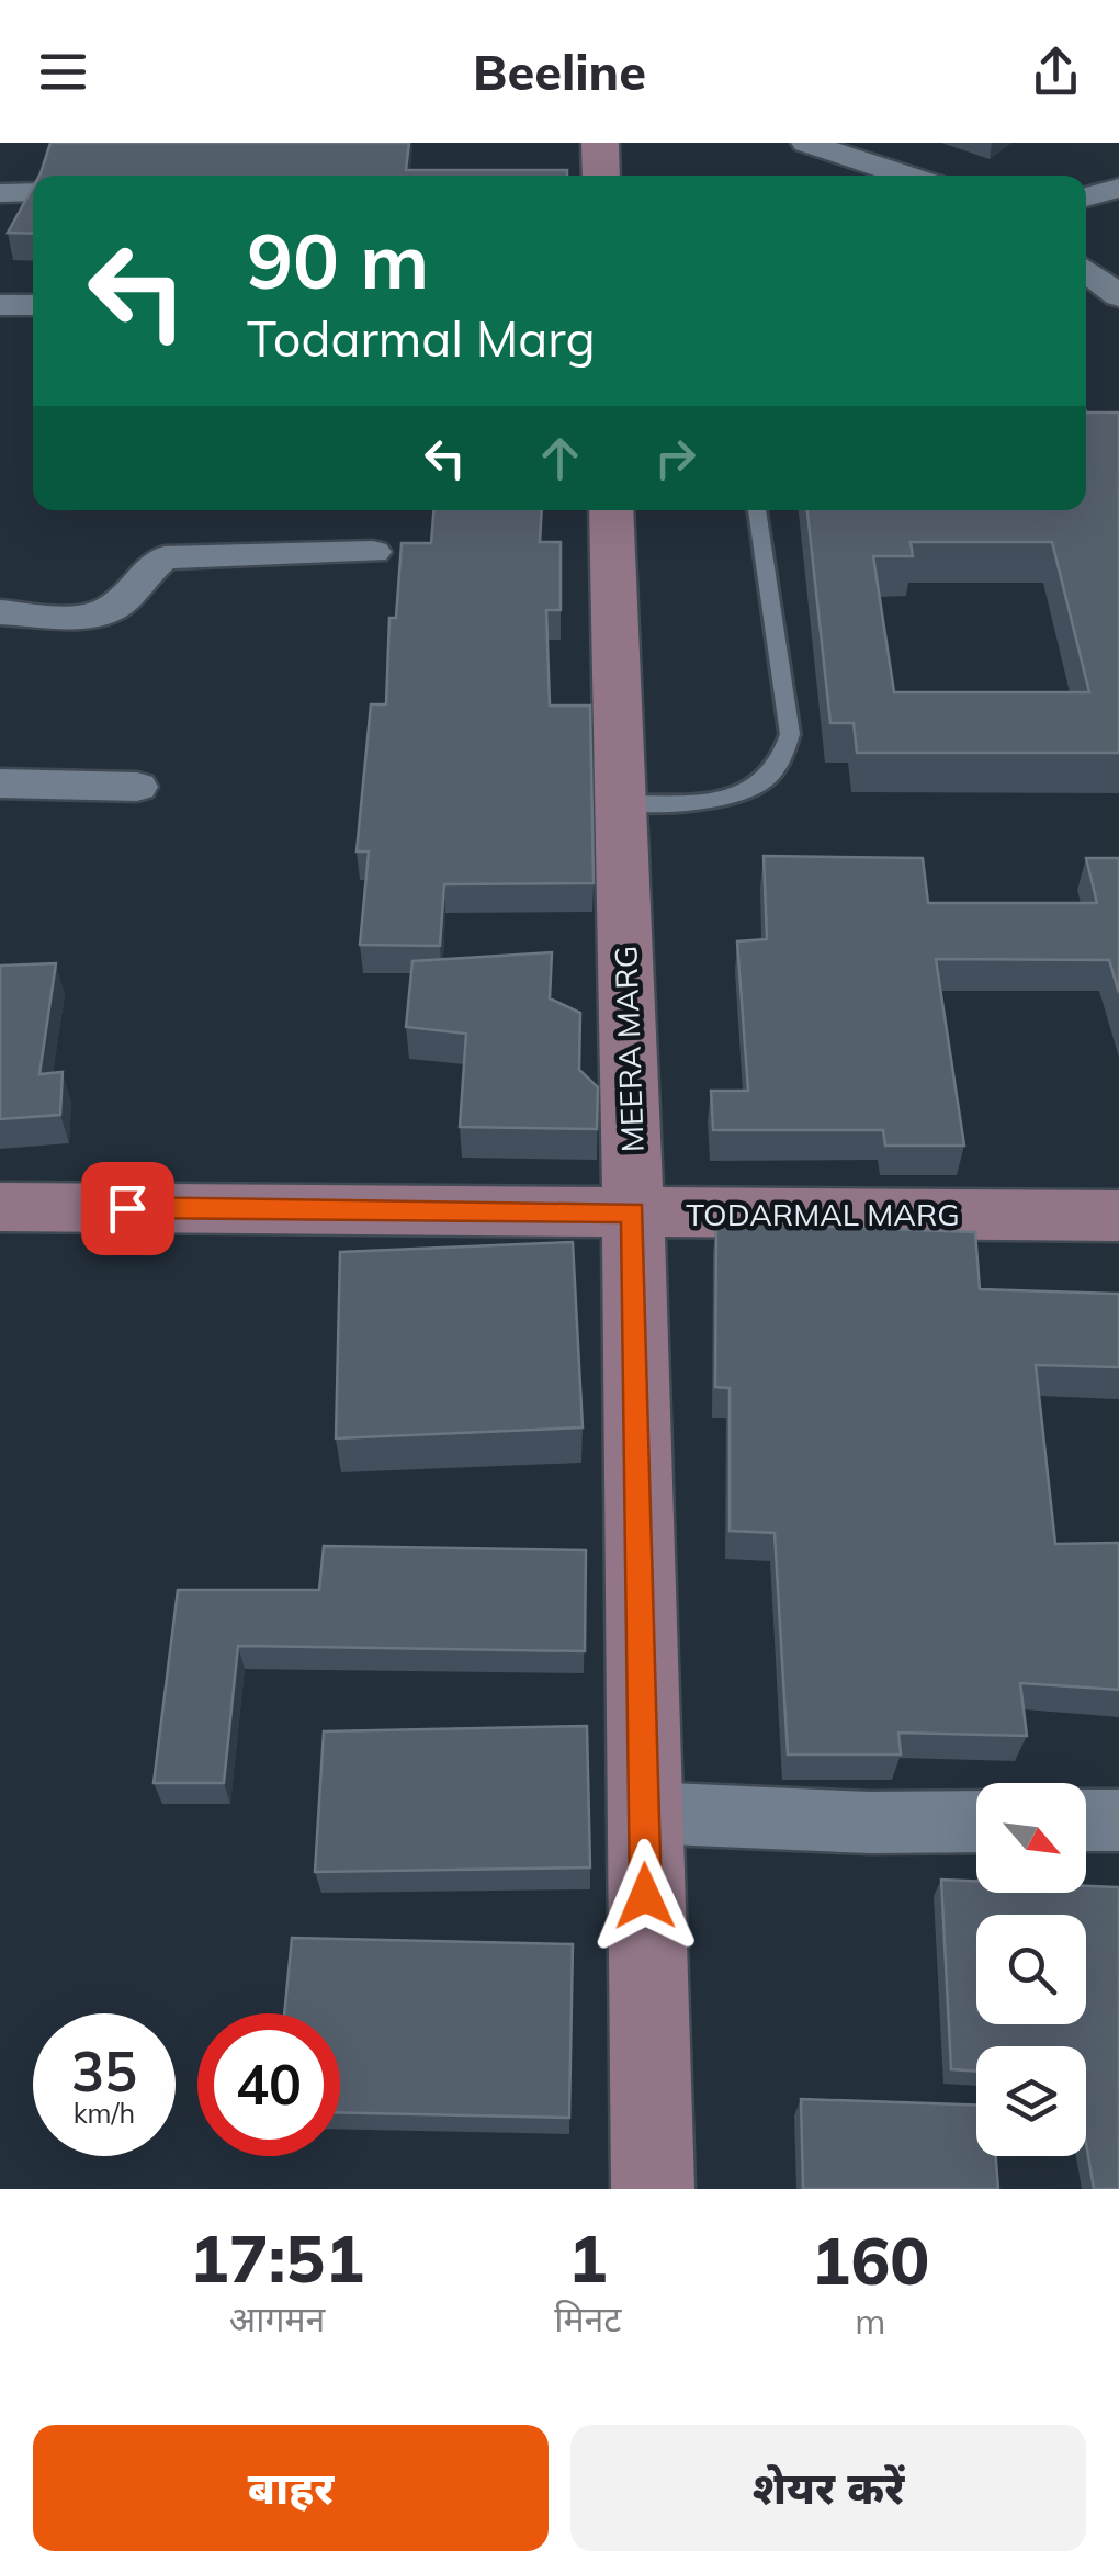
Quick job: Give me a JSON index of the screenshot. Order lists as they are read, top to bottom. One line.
{"streets":{"street":["MEERA MARG","TODARMAL MARG"]},"crossings":[["MEERA MARG","TODARMAL MARG"]],"north":"bottom right","page":{"header":"Beeline","turn":["90 m","Todarmal Marg"],"speed":"35 km/h","limit":"40","eta":["17:51","आगमन","1","मिनट","160","m"],"buttons":["बाहर","शेयर करें"]}}
